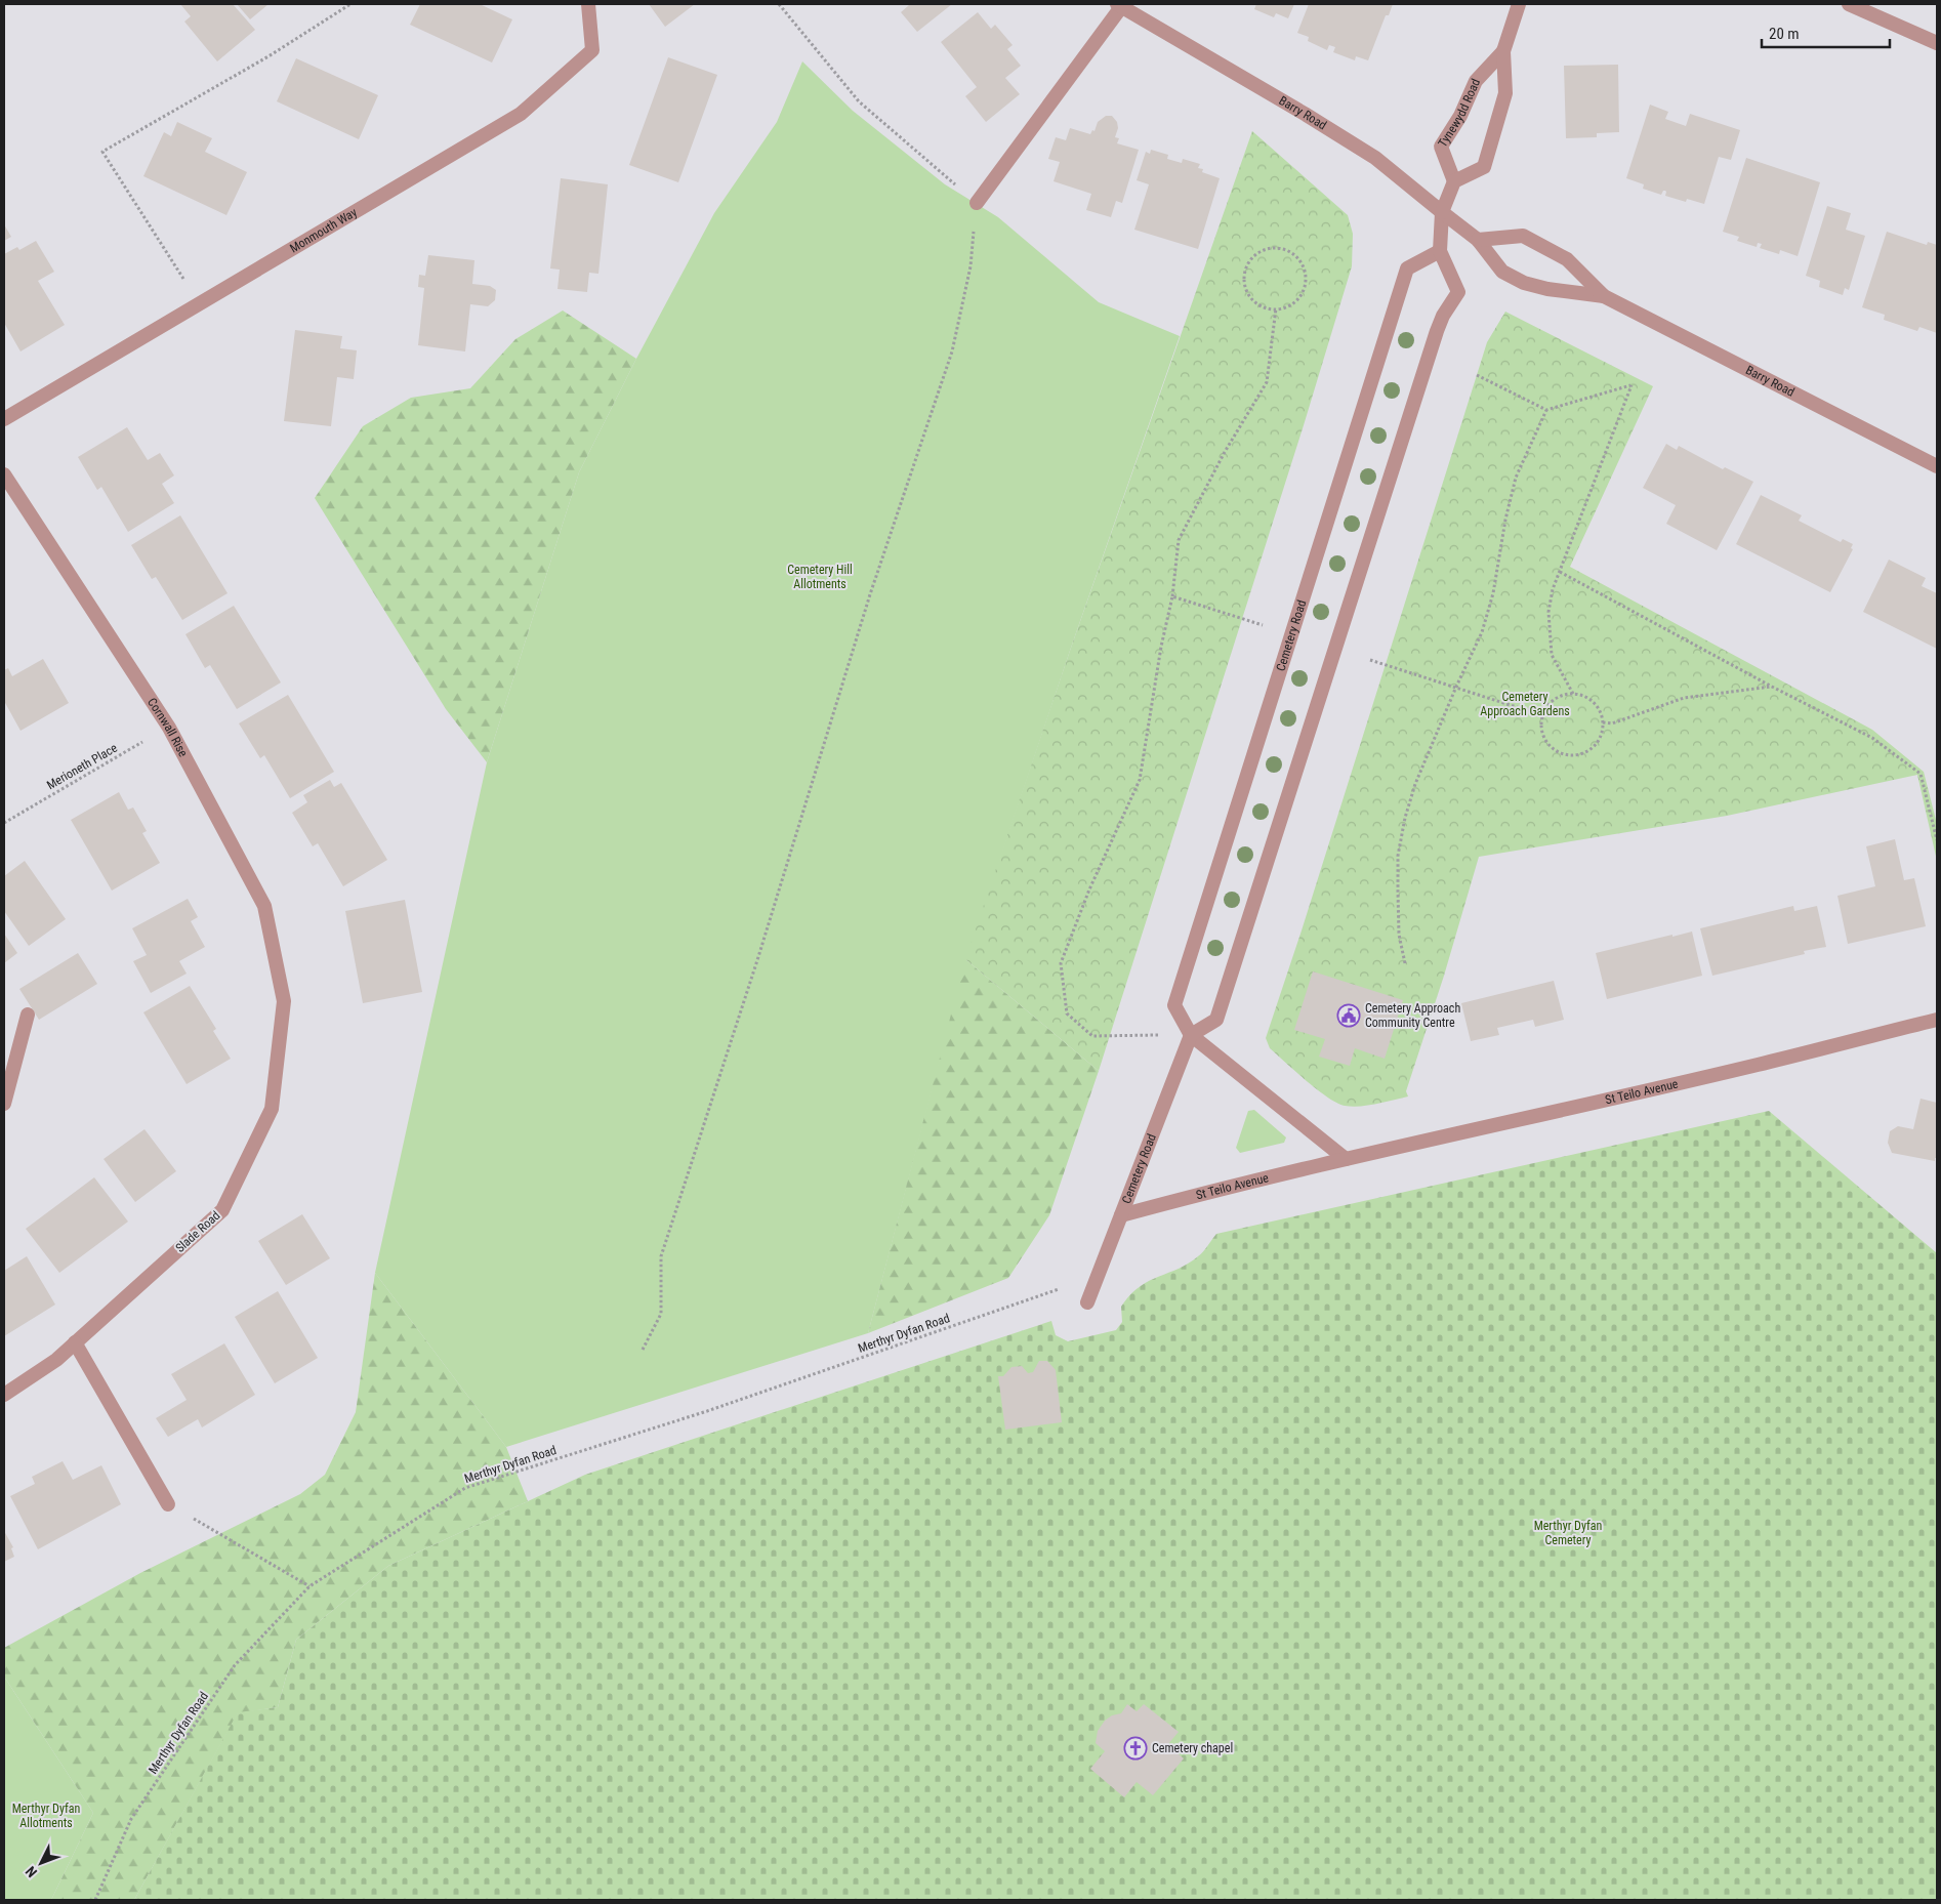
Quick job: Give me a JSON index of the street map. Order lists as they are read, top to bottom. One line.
{"streets":{"street":["Barry Road","Tynewydd Road","Monmouth Way","Cemetery Road","Cornwall Rise","St Teilo Avenue","Slade Road"],"path":["Merioneth Place","Merthyr Dyfan Road"]},"crossings":[["Cemetery Road","St Teilo Avenue"],["Cemetery Road","Merthyr Dyfan Road"],["Cornwall Rise","Merioneth Place"],["Cornwall Rise","Slade Road"]],"parks":["Cemetery Hill Allotments","Cemetery Approach Gardens","Merthyr Dyfan Cemetery","Merthyr Dyfan Allotments"],"places":{"public building":["Cemetery Approach Community Centre"],"church":["Cemetery chapel"]},"scale_bar":"20 m","north":"bottom left"}
